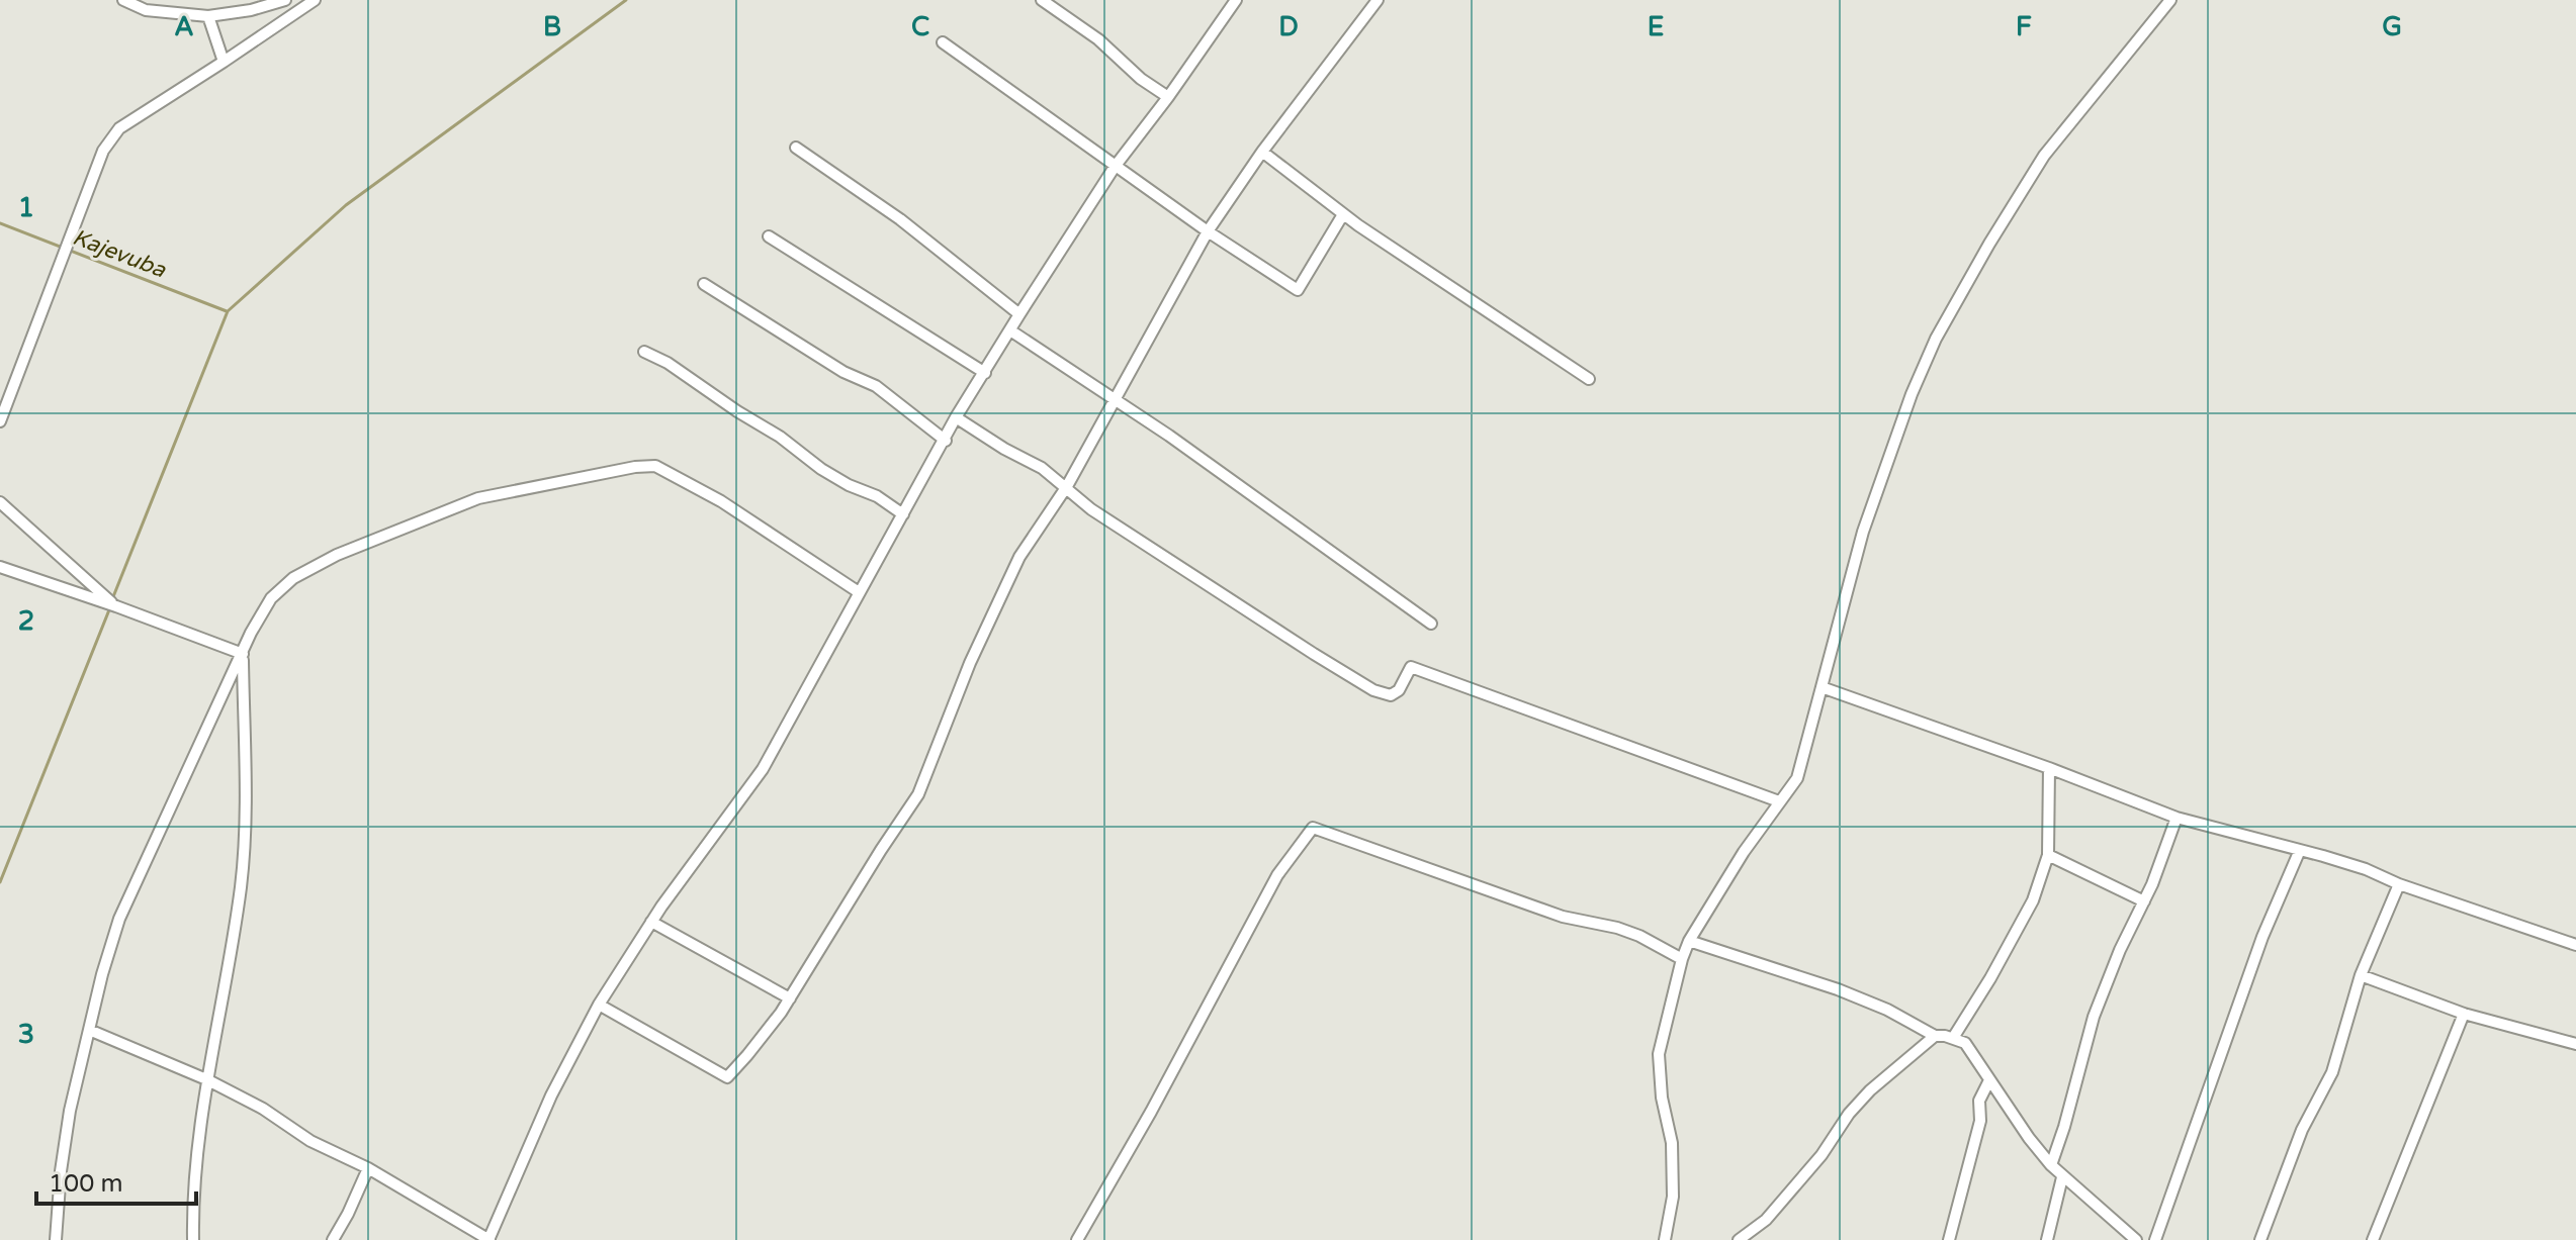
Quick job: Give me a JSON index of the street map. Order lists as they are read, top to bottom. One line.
{"water":["Kajevuba"],"scale_bar":"100 m","grid":{"columns":["A","B","C","D","E","F","G"],"rows":["1","2","3"]}}
